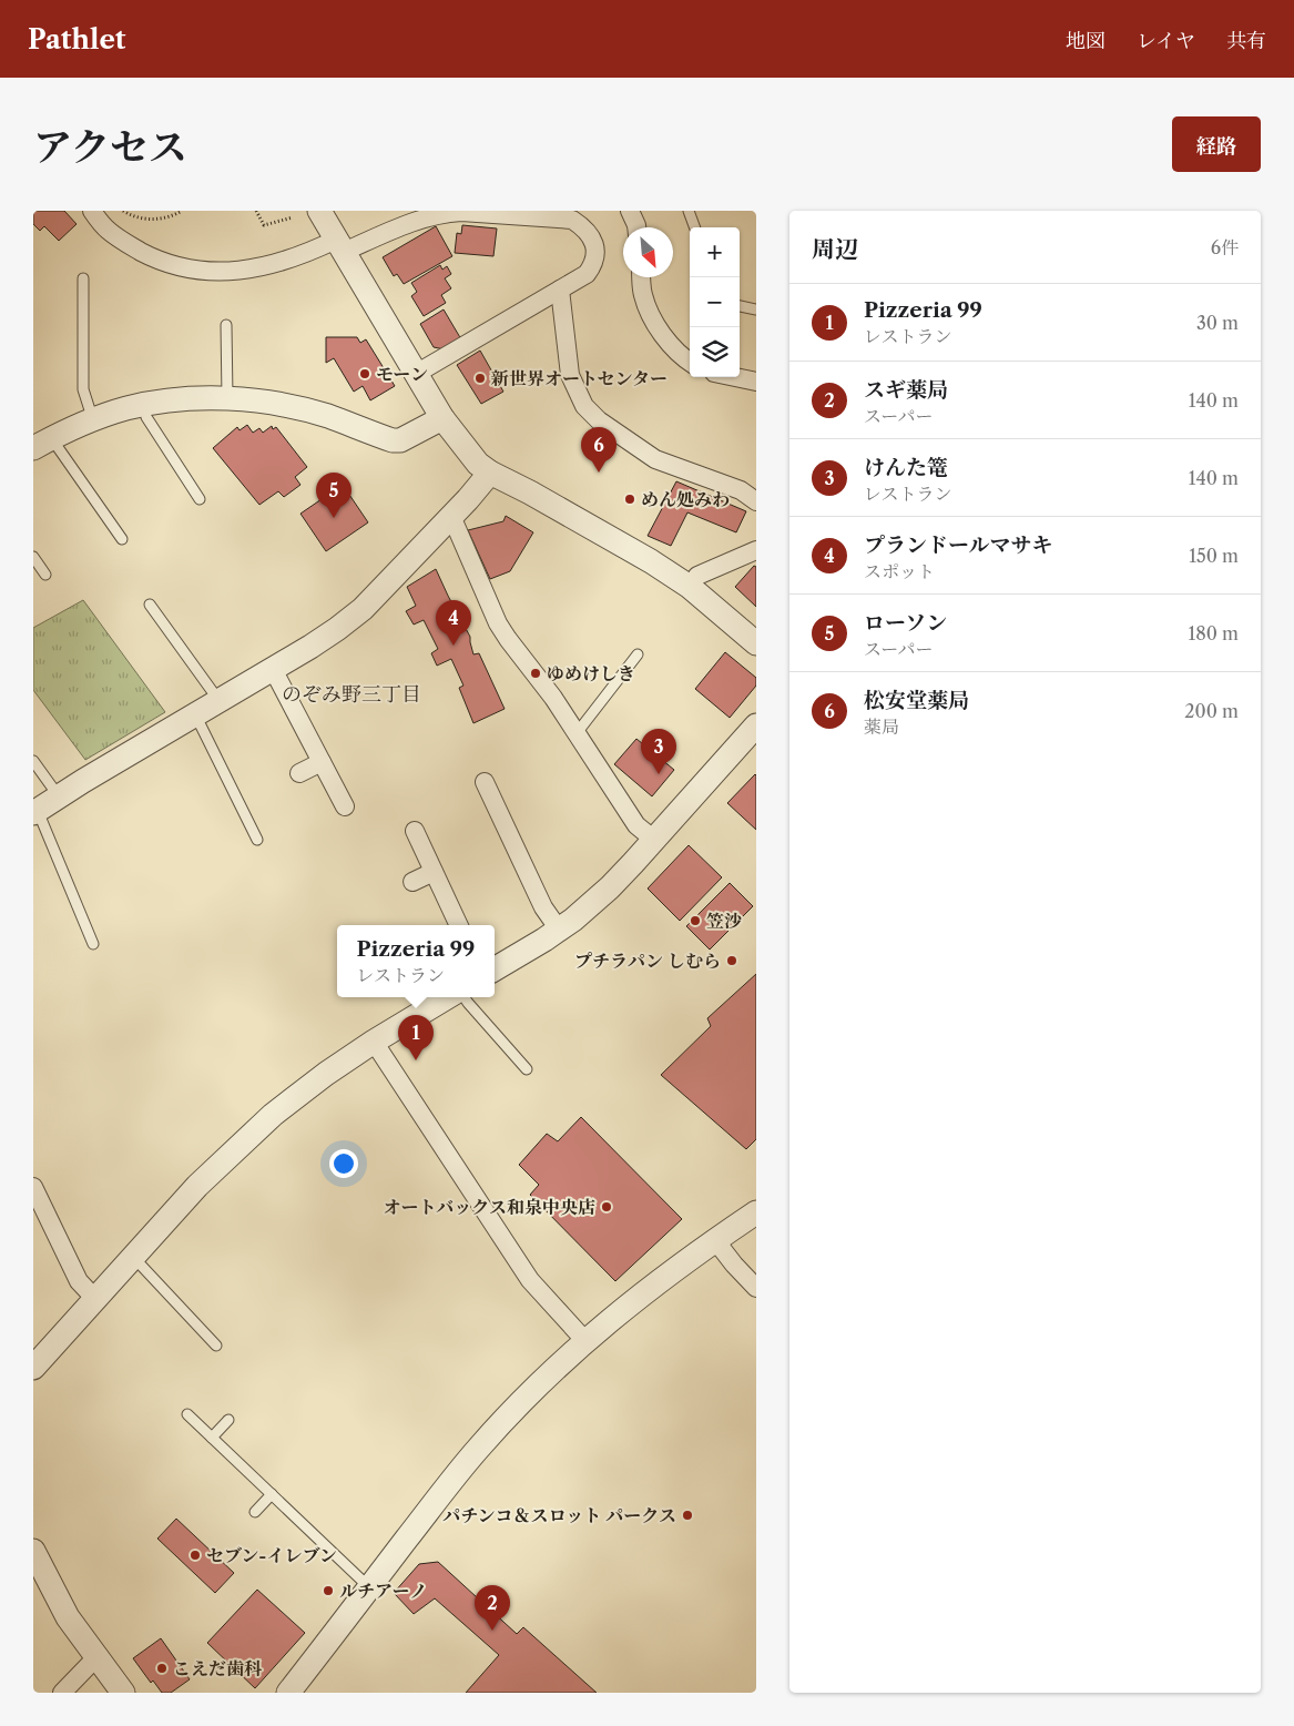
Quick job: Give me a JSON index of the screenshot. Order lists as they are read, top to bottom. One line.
{"districts":["のぞみ野三丁目"],"places":["モーン","新世界オートセンター","めん処みわ","ゆめけしき","笠沙","プチラパン しむら","オートバックス和泉中央店","パチンコ＆スロット パークス","セブン-イレブン","ルチアーノ","こえだ歯科"],"north":"bottom right","page":{"header":"Pathlet","nav":["地図","レイヤ","共有"],"title":"アクセス","buttons":"経路","heading":["周辺","6件"],"map_buttons":["+","−"],"list":[{"mark":"1","name":"Pizzeria 99","note":"レストラン","value":"30 m"},{"mark":"2","name":"スギ薬局","note":"スーパー","value":"140 m"},{"mark":"3","name":"けんた篭","note":"レストラン","value":"140 m"},{"mark":"4","name":"プランドールマサキ","note":"スポット","value":"150 m"},{"mark":"5","name":"ローソン","note":"スーパー","value":"180 m"},{"mark":"6","name":"松安堂薬局","note":"薬局","value":"200 m"}],"pins":["6","5","4","3","1","2"],"popup":["Pizzeria 99","レストラン"]}}
